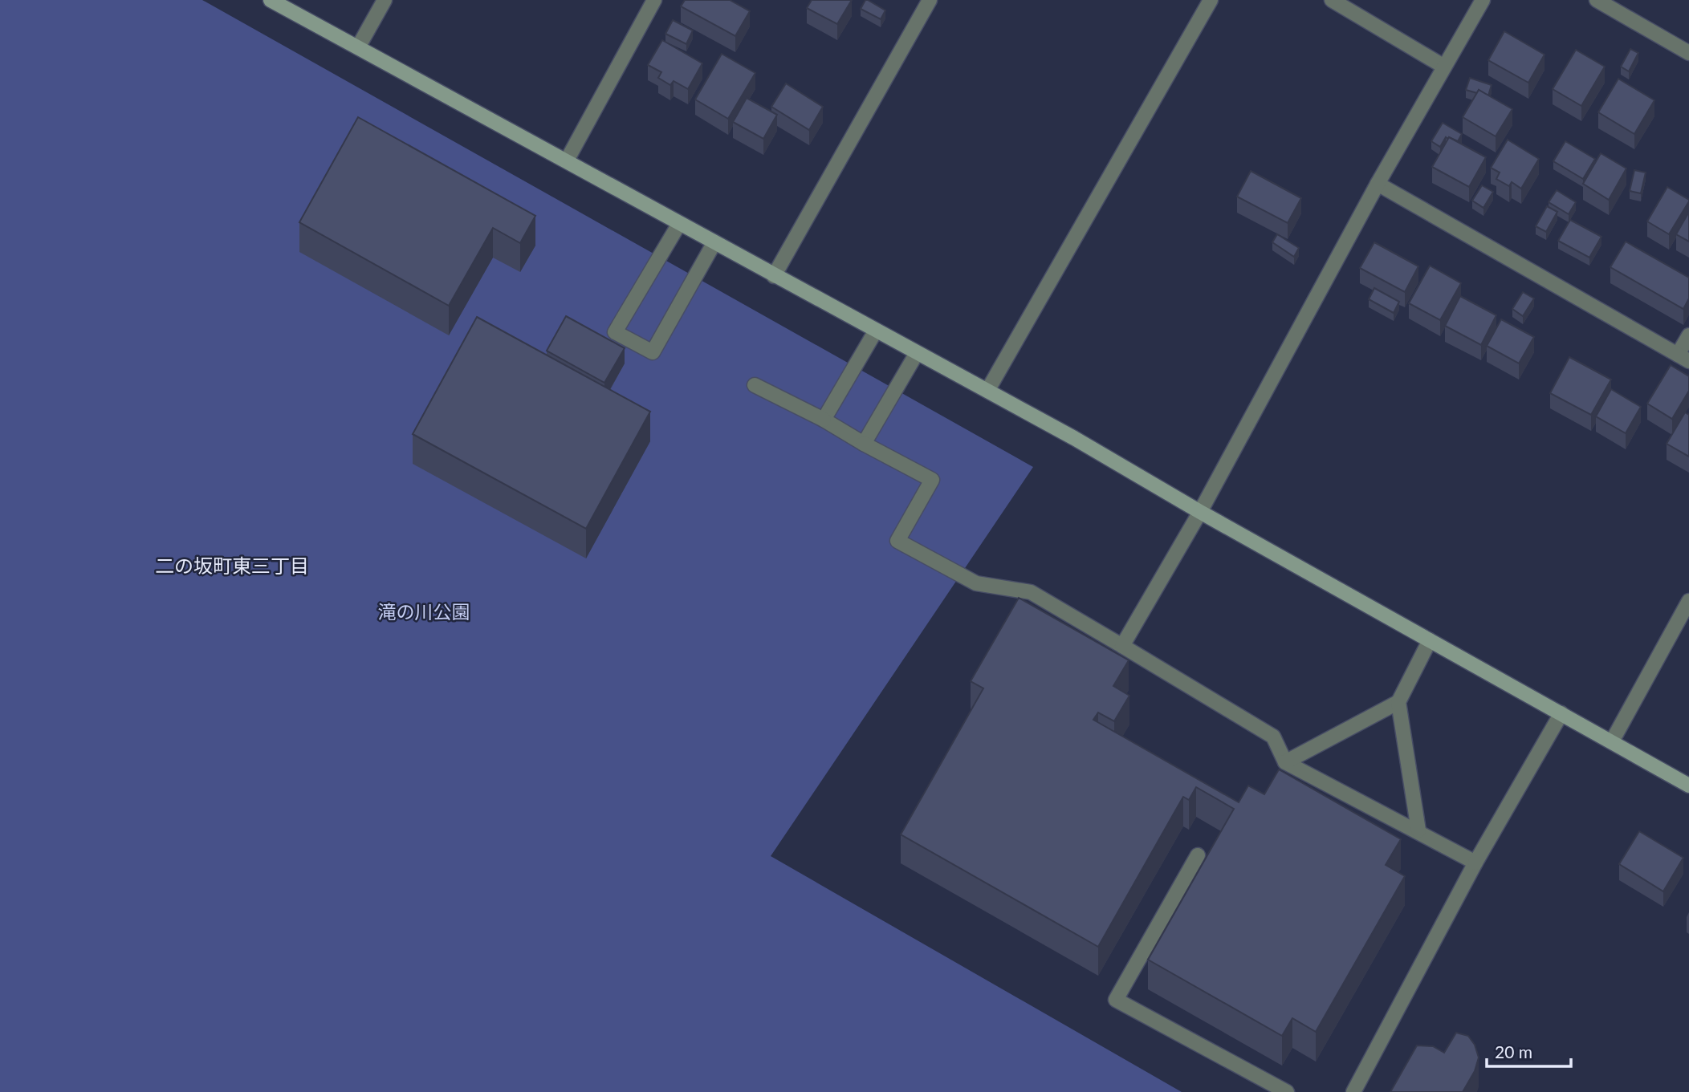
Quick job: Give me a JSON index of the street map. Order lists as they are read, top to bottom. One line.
{"districts":["二の坂町東三丁目"],"parks":["滝の川公園"],"scale_bar":"20 m"}
